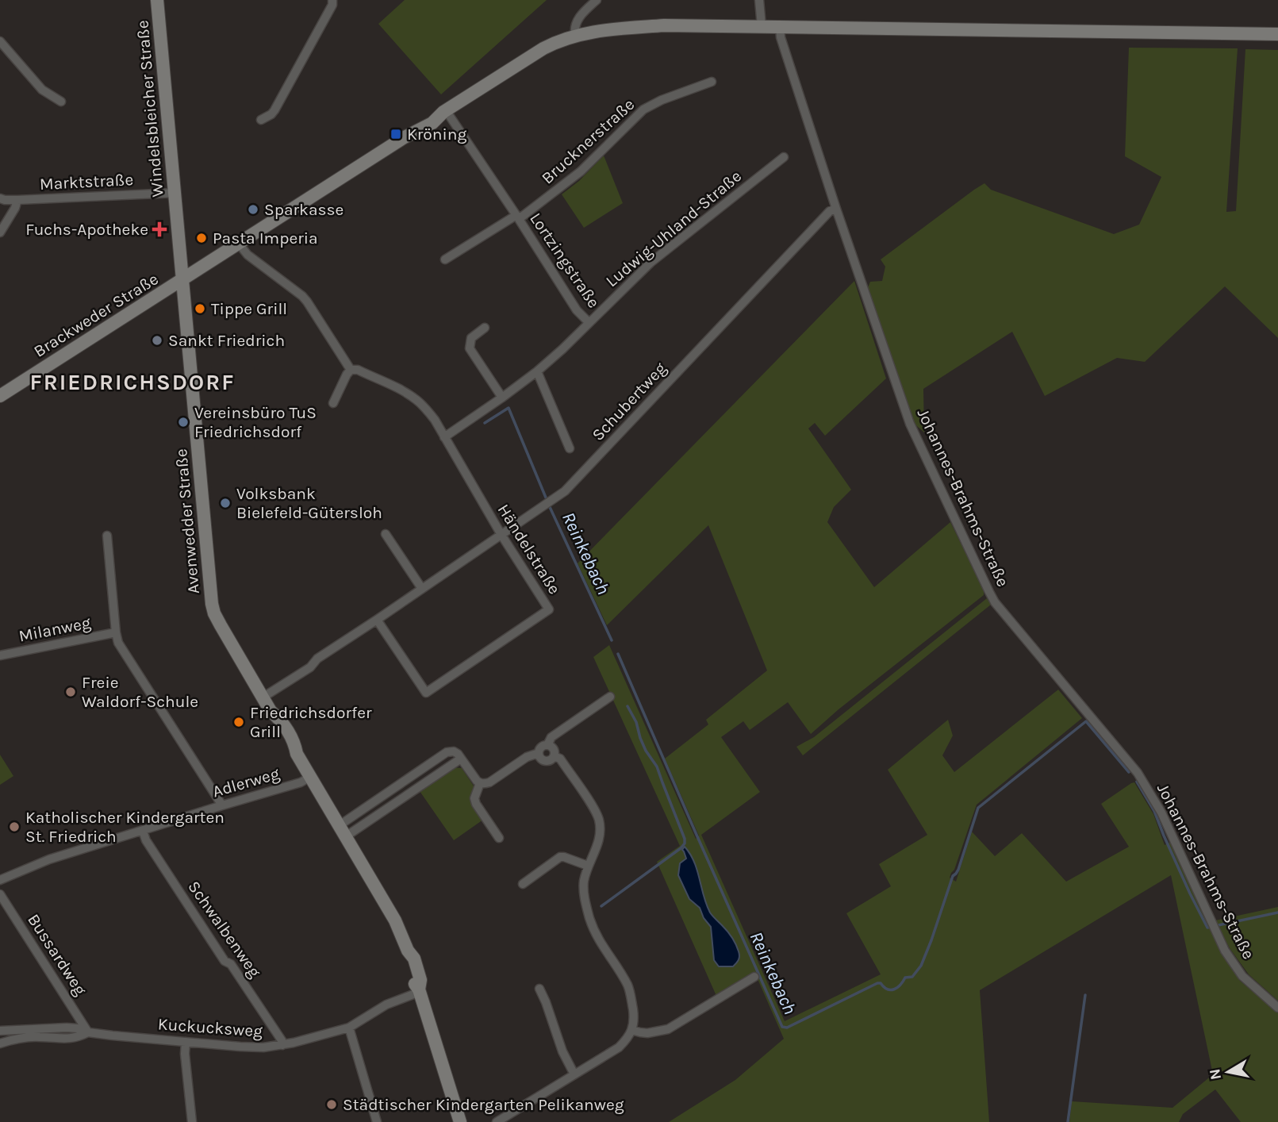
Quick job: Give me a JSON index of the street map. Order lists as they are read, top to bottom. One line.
{"streets":{"main road":["Windelsbleicher Straße","Brackweder Straße","Avenwedder Straße"],"street":["Brucknerstraße","Marktstraße","Ludwig-Uhland-Straße","Lortzingstraße","Schubertweg","Johannes-Brahms-Straße","Händelstraße","Milanweg","Adlerweg","Schwalbenweg","Bussardweg","Kuckucksweg"]},"crossings":[["Windelsbleicher Straße","Marktstraße"],["Windelsbleicher Straße","Brackweder Straße"],["Windelsbleicher Straße","Avenwedder Straße"],["Brucknerstraße","Lortzingstraße"],["Ludwig-Uhland-Straße","Lortzingstraße"],["Ludwig-Uhland-Straße","Händelstraße"],["Lortzingstraße","Brackweder Straße"],["Brackweder Straße","Johannes-Brahms-Straße"],["Brackweder Straße","Avenwedder Straße"],["Schubertweg","Johannes-Brahms-Straße"],["Schubertweg","Avenwedder Straße"],["Schubertweg","Händelstraße"],["Avenwedder Straße","Adlerweg"],["Avenwedder Straße","Kuckucksweg"],["Adlerweg","Schwalbenweg"],["Schwalbenweg","Kuckucksweg"],["Bussardweg","Kuckucksweg"]],"districts":["FRIEDRICHSDORF"],"water":["Reinkebach"],"places":{"transit":["Kröning"],"other":["Sparkasse","Pasta Imperia","Tippe Grill","Sankt Friedrich","Vereinsbüro TuS Friedrichsdorf","Volksbank Bielefeld-Gütersloh","Freie Waldorf-Schule","Friedrichsdorfer Grill","Katholischer Kindergarten St. Friedrich","Städtischer Kindergarten Pelikanweg"],"health":["Fuchs-Apotheke"]},"north":"left"}
